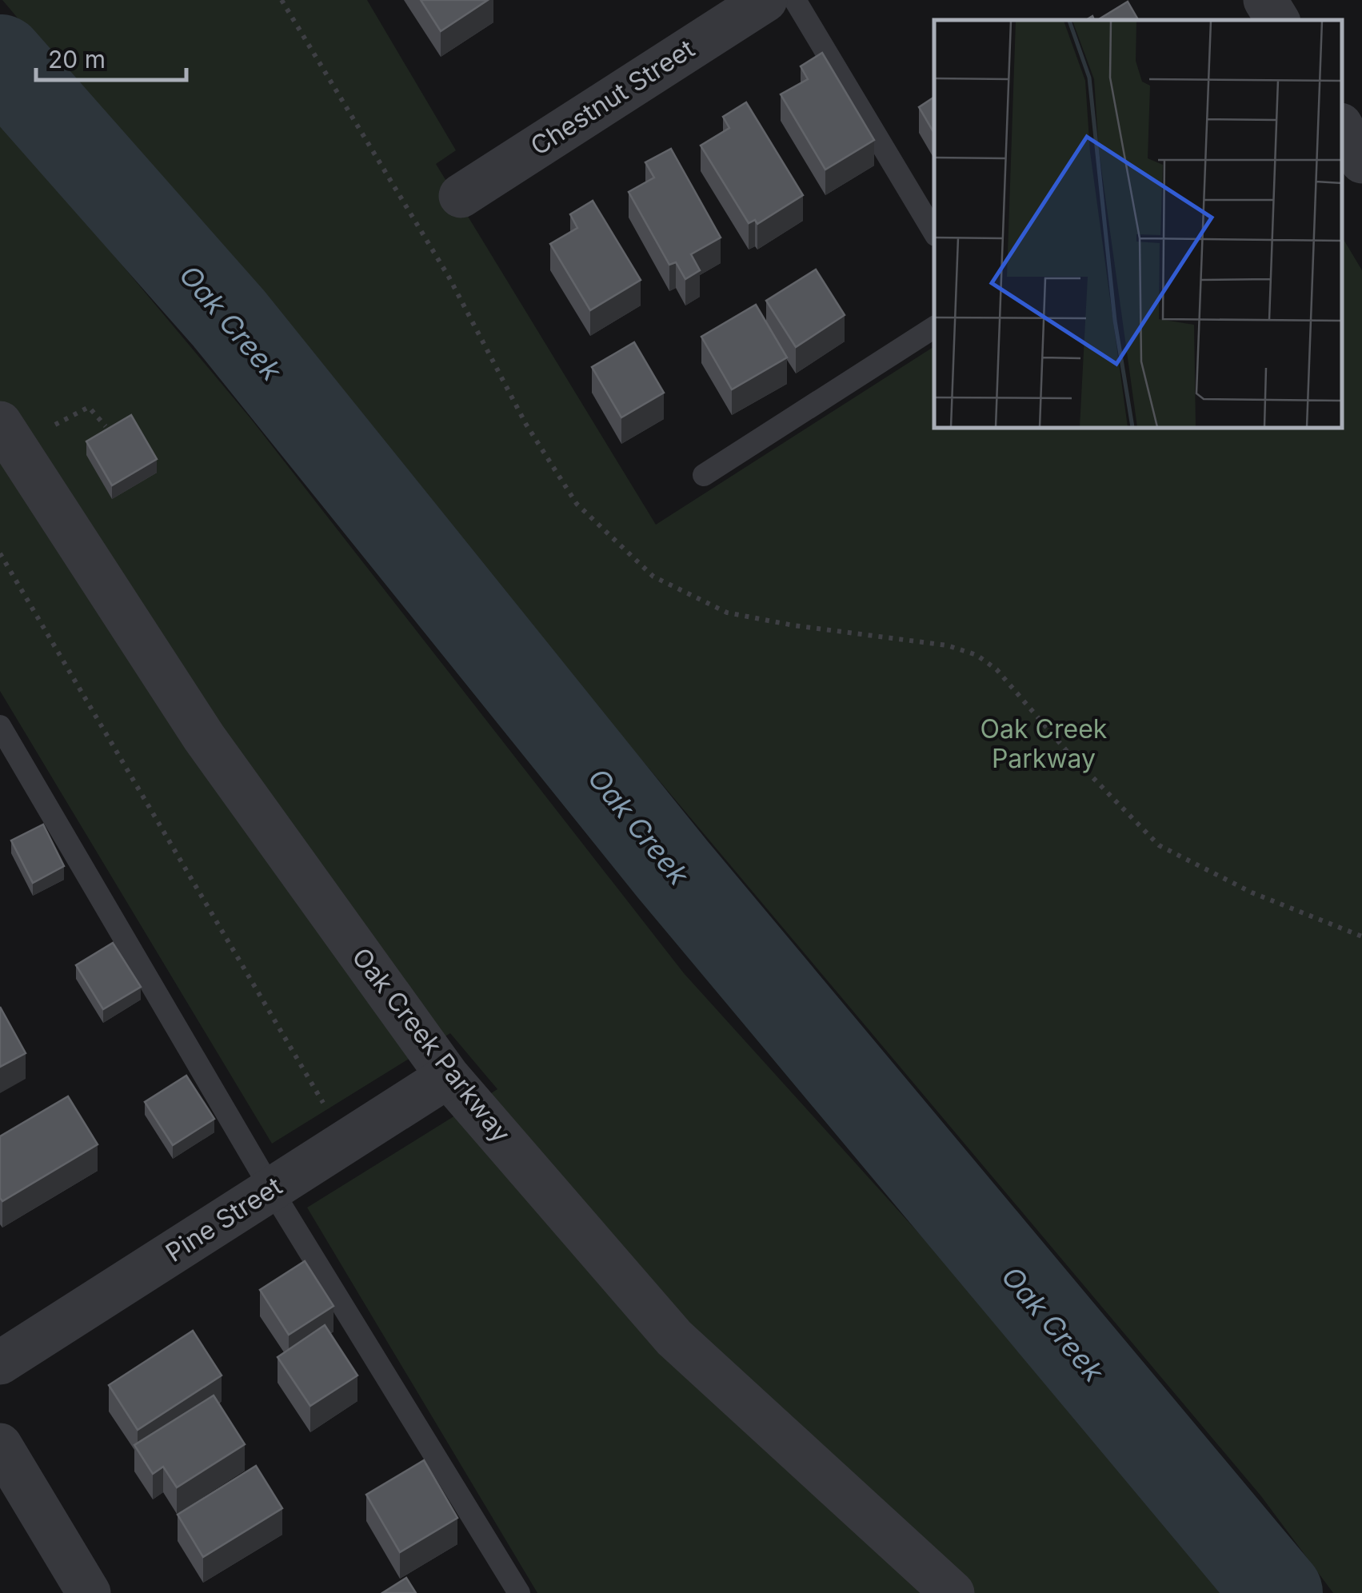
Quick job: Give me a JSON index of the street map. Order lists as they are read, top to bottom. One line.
{"streets":{"street":["Chestnut Street","Oak Creek Parkway","Pine Street"]},"crossings":[["Oak Creek Parkway","Pine Street"]],"water":["Oak Creek"],"parks":["Oak Creek Parkway"],"scale_bar":"20 m"}
